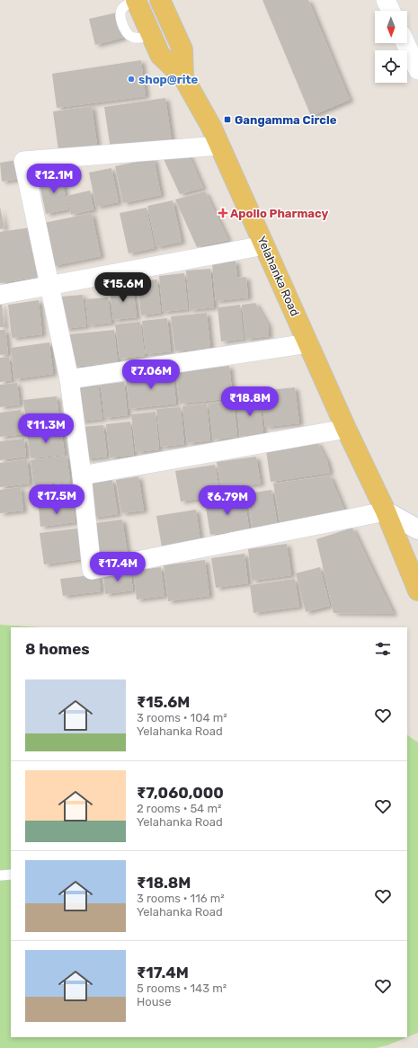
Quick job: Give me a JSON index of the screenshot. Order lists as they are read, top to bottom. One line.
{"streets":{"main road":["Yelahanka Road"]},"places":{"other":["shop@rite"],"transit":["Gangamma Circle"],"health":["Apollo Pharmacy"]},"north":"bottom","page":{"price":["₹12.1M","₹15.6M","₹7.06M","₹18.8M","₹11.3M","₹17.5M","₹6.79M","₹17.4M"],"heading":"8 homes","list":[{"name":"₹15.6M","note":"3 rooms · 104 m² · Yelahanka Road"},{"name":"₹7,060,000","note":"2 rooms · 54 m² · Yelahanka Road"},{"name":"₹18.8M","note":"3 rooms · 116 m² · Yelahanka Road"},{"name":"₹17.4M","note":"5 rooms · 143 m² · House"}]}}
